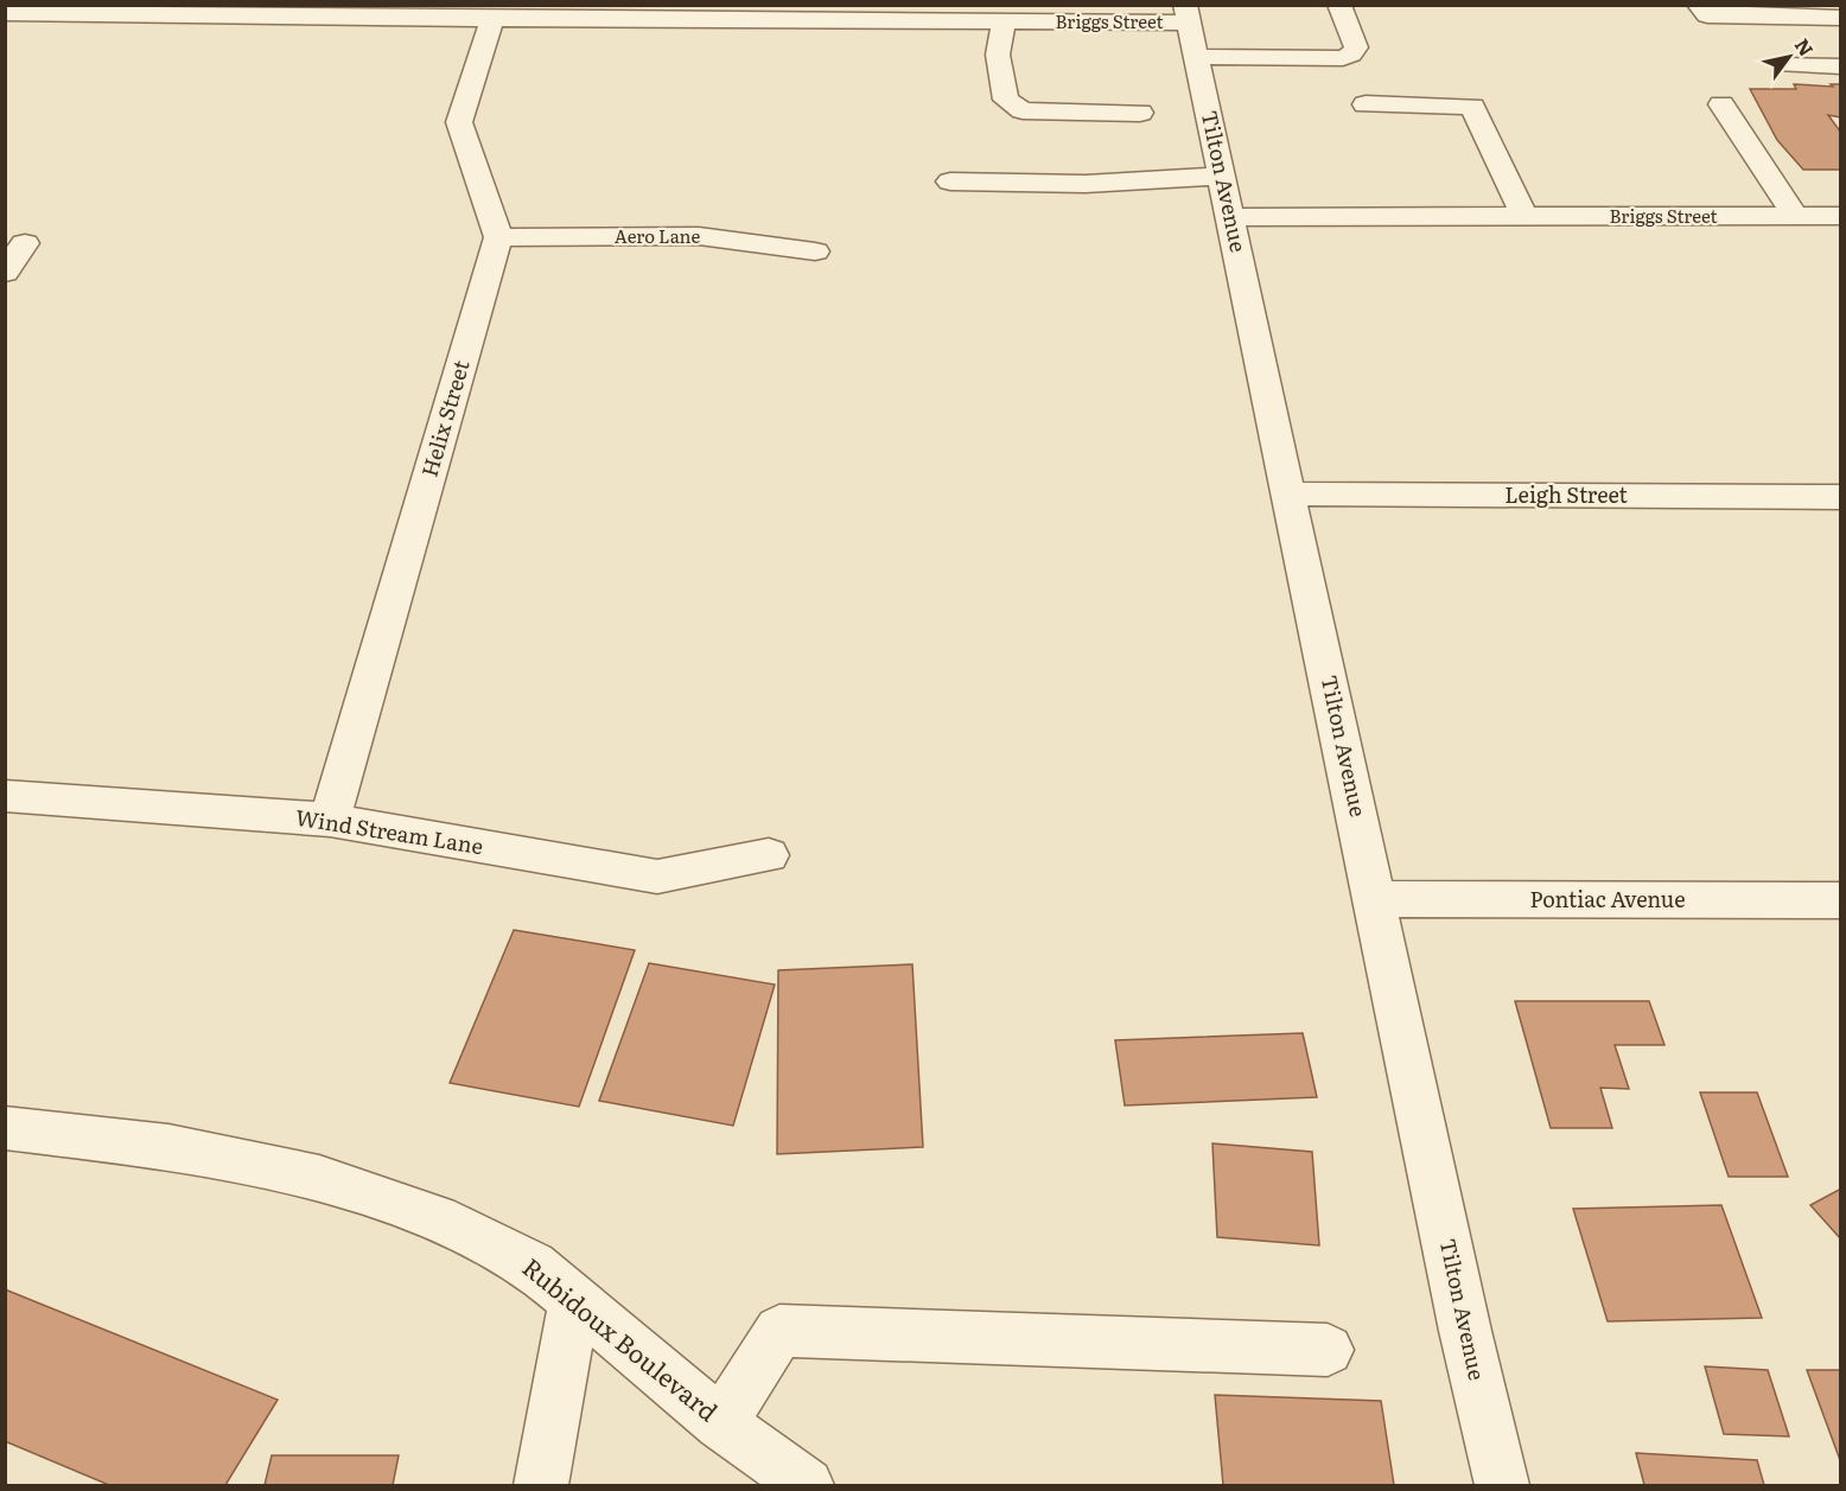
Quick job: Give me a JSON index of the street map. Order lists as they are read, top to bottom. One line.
{"streets":{"street":["Briggs Street","Tilton Avenue","Aero Lane","Helix Street","Leigh Street","Wind Stream Lane","Pontiac Avenue","Rubidoux Boulevard"]},"crossings":[["Briggs Street","Tilton Avenue"],["Tilton Avenue","Leigh Street"],["Tilton Avenue","Pontiac Avenue"],["Aero Lane","Helix Street"],["Helix Street","Wind Stream Lane"]],"north":"top right"}
